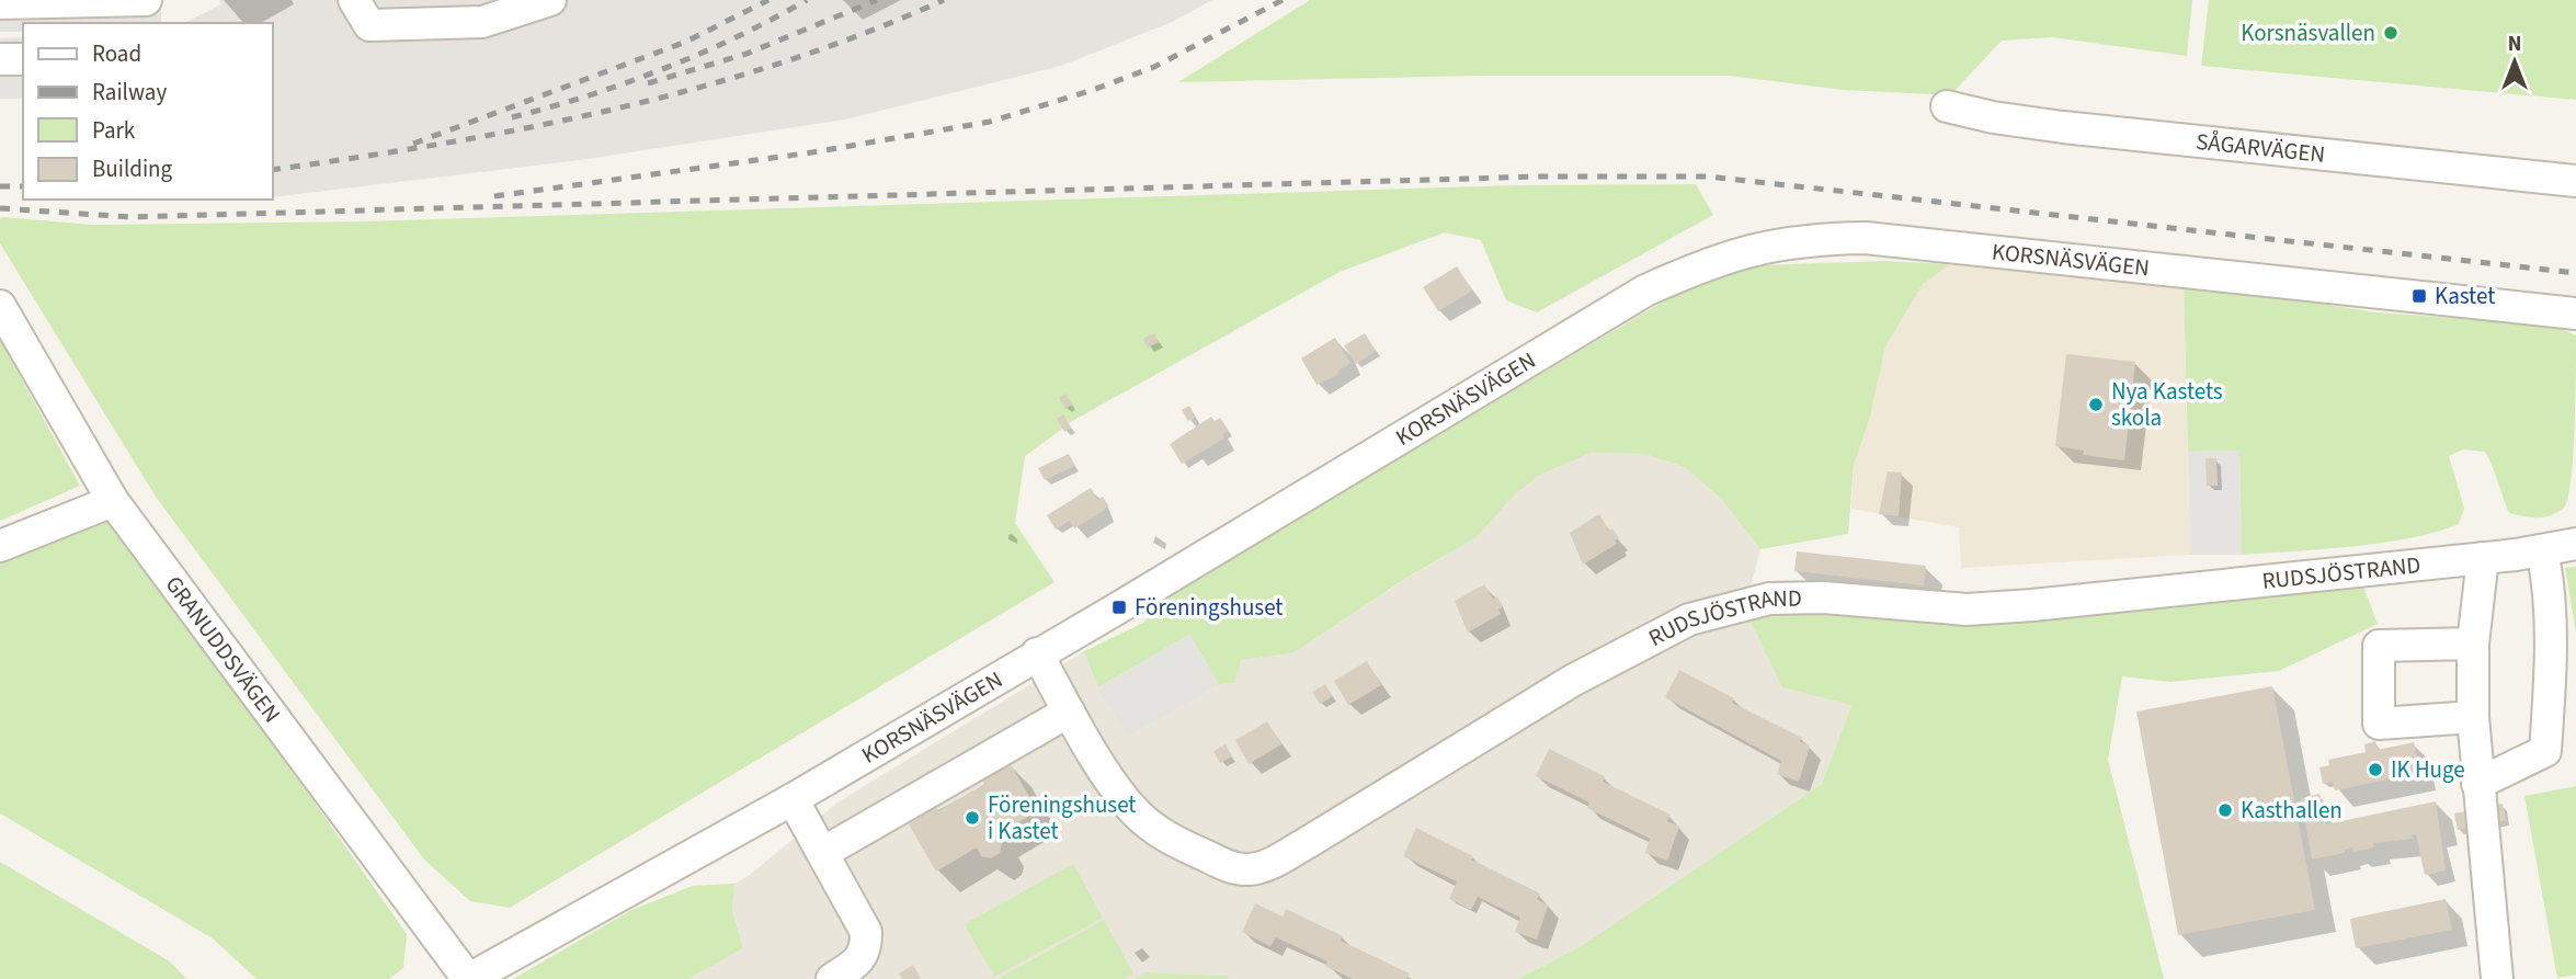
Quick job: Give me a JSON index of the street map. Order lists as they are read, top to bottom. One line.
{"streets":{"street":["SÅGARVÄGEN","KORSNÄSVÄGEN","RUDSJÖSTRAND","GRANUDDSVÄGEN"]},"crossings":[["KORSNÄSVÄGEN","RUDSJÖSTRAND"],["KORSNÄSVÄGEN","GRANUDDSVÄGEN"]],"places":{"other":["Korsnäsvallen","Nya Kastets skola","IK Huge","Kasthallen","Föreningshuset i Kastet"],"transit":["Kastet","Föreningshuset"]},"legend":["Road","Railway","Park","Building"],"north":"top"}
